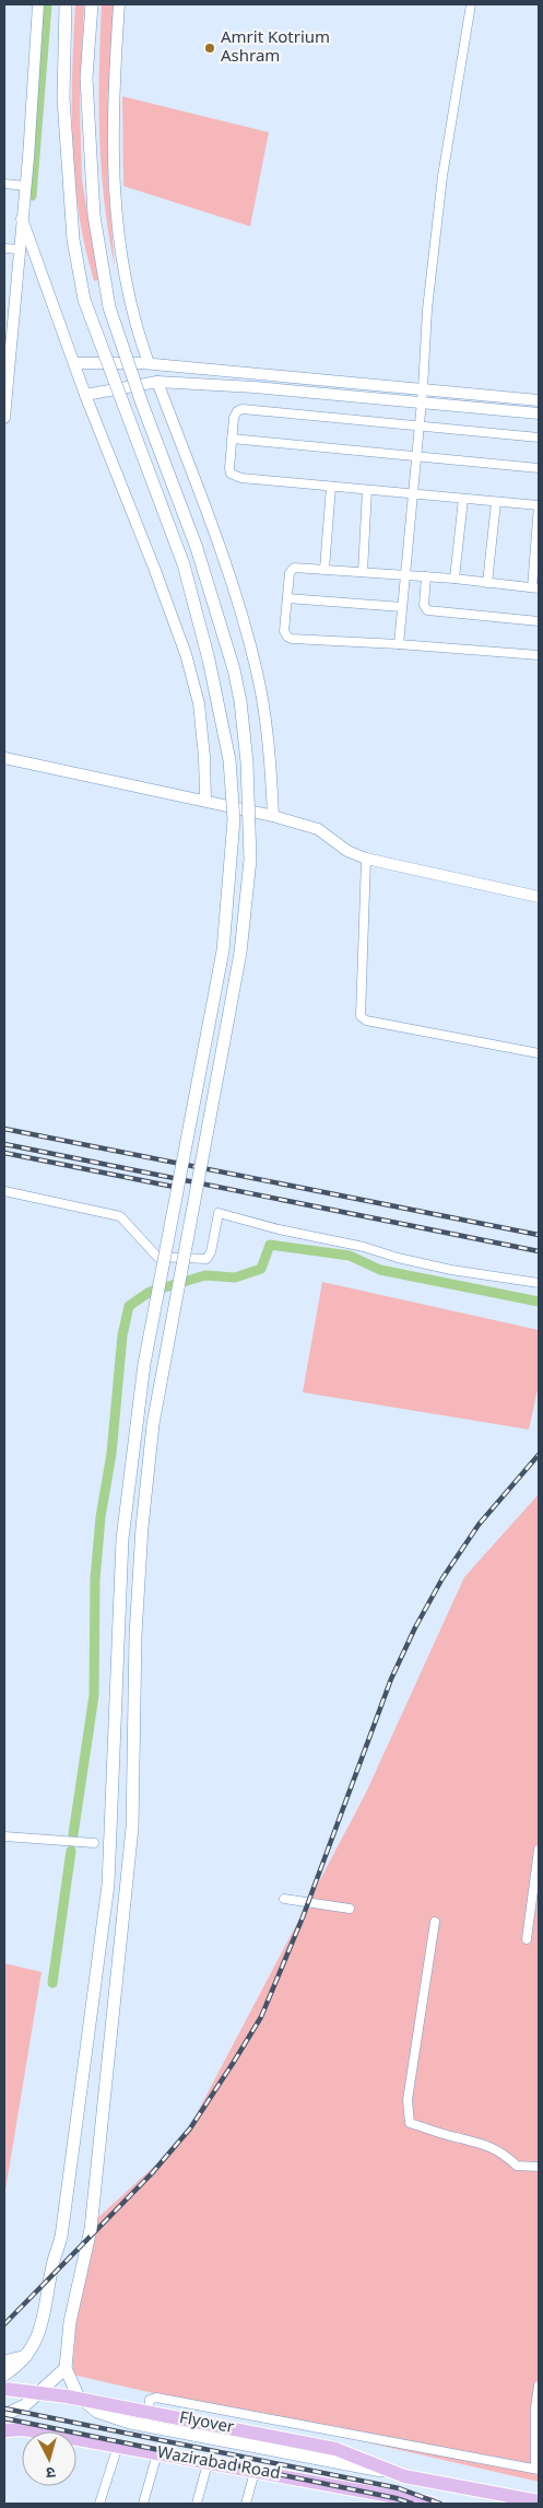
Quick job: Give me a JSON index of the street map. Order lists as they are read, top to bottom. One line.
{"streets":{"highway":["Flyover","Wazirabad Road"]},"places":["Amrit Kotrium Ashram"],"north":"bottom"}
